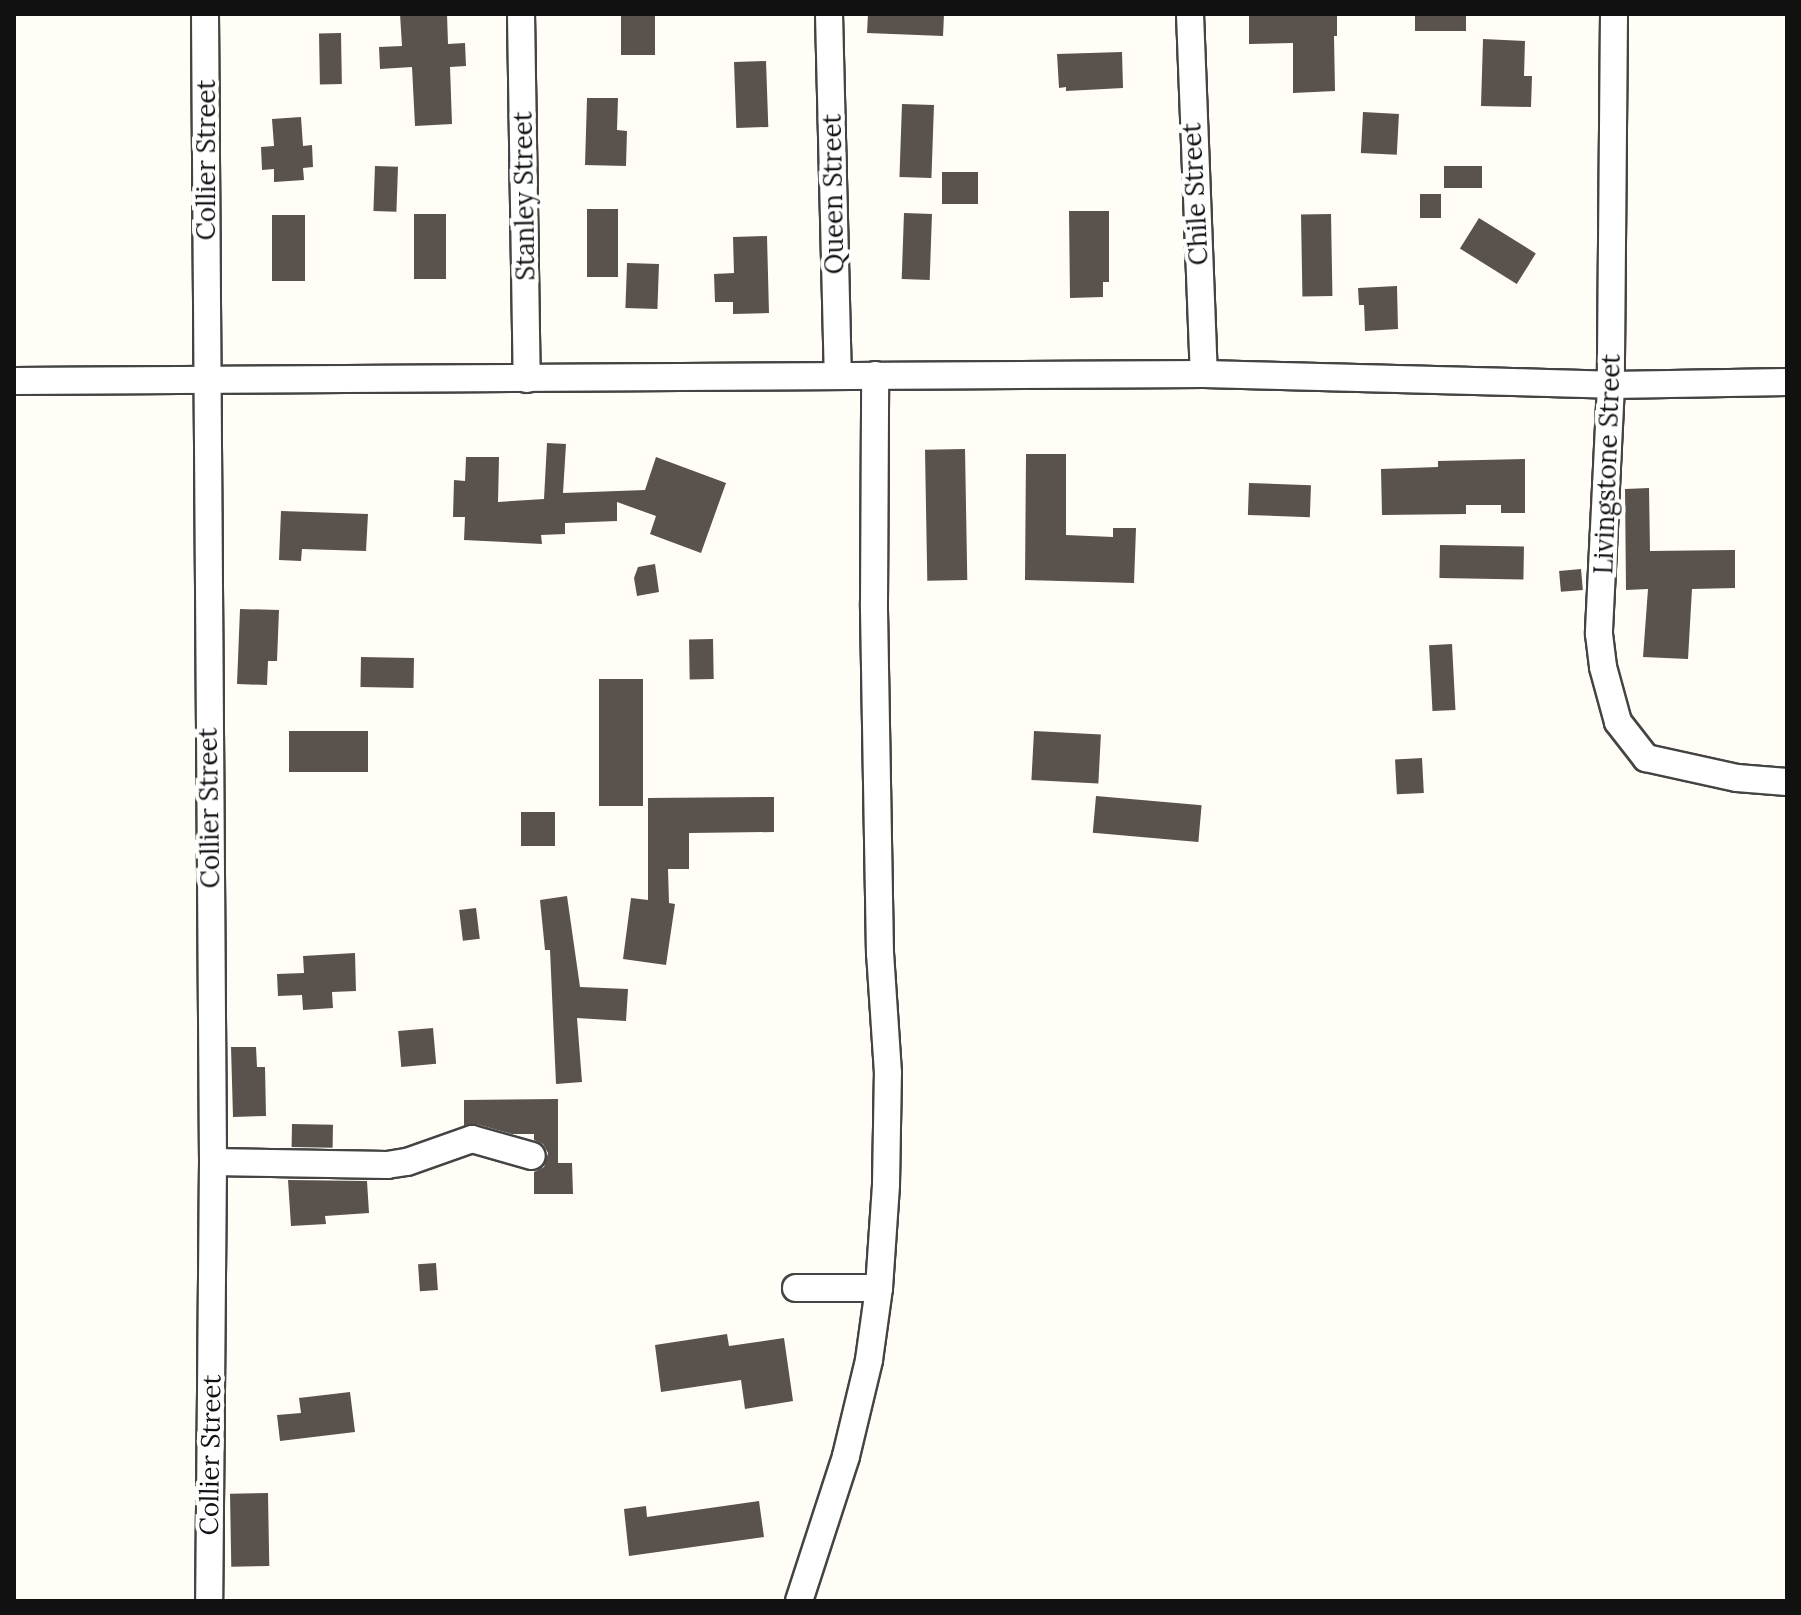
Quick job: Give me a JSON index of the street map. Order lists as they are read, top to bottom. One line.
{"streets":{"street":["Collier Street","Queen Street","Chile Street","Stanley Street","Livingstone Street"]}}
